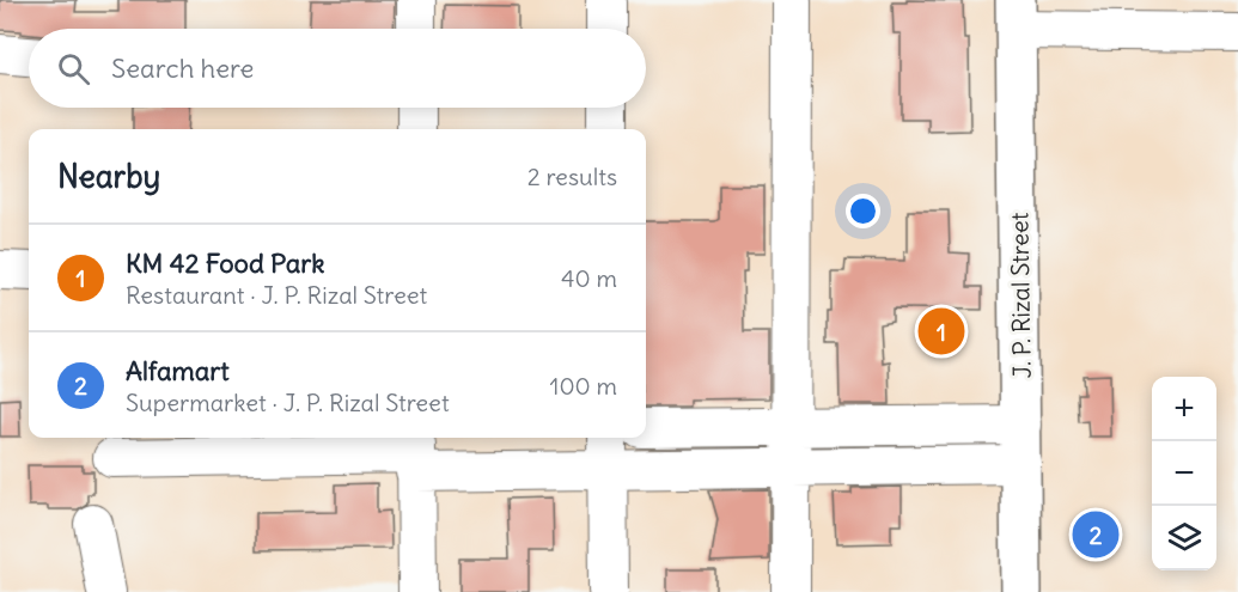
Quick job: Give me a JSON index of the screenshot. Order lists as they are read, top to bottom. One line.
{"streets":{"main road":["J. P. Rizal Street"]},"page":{"search":"Search here","heading":["Nearby","2 results"],"list":[{"mark":"1","name":"KM 42 Food Park","note":"Restaurant · J. P. Rizal Street","value":"40 m"},{"mark":"2","name":"Alfamart","note":"Supermarket · J. P. Rizal Street","value":"100 m"}],"pins":["1","2"],"map_buttons":["+","−"]}}
